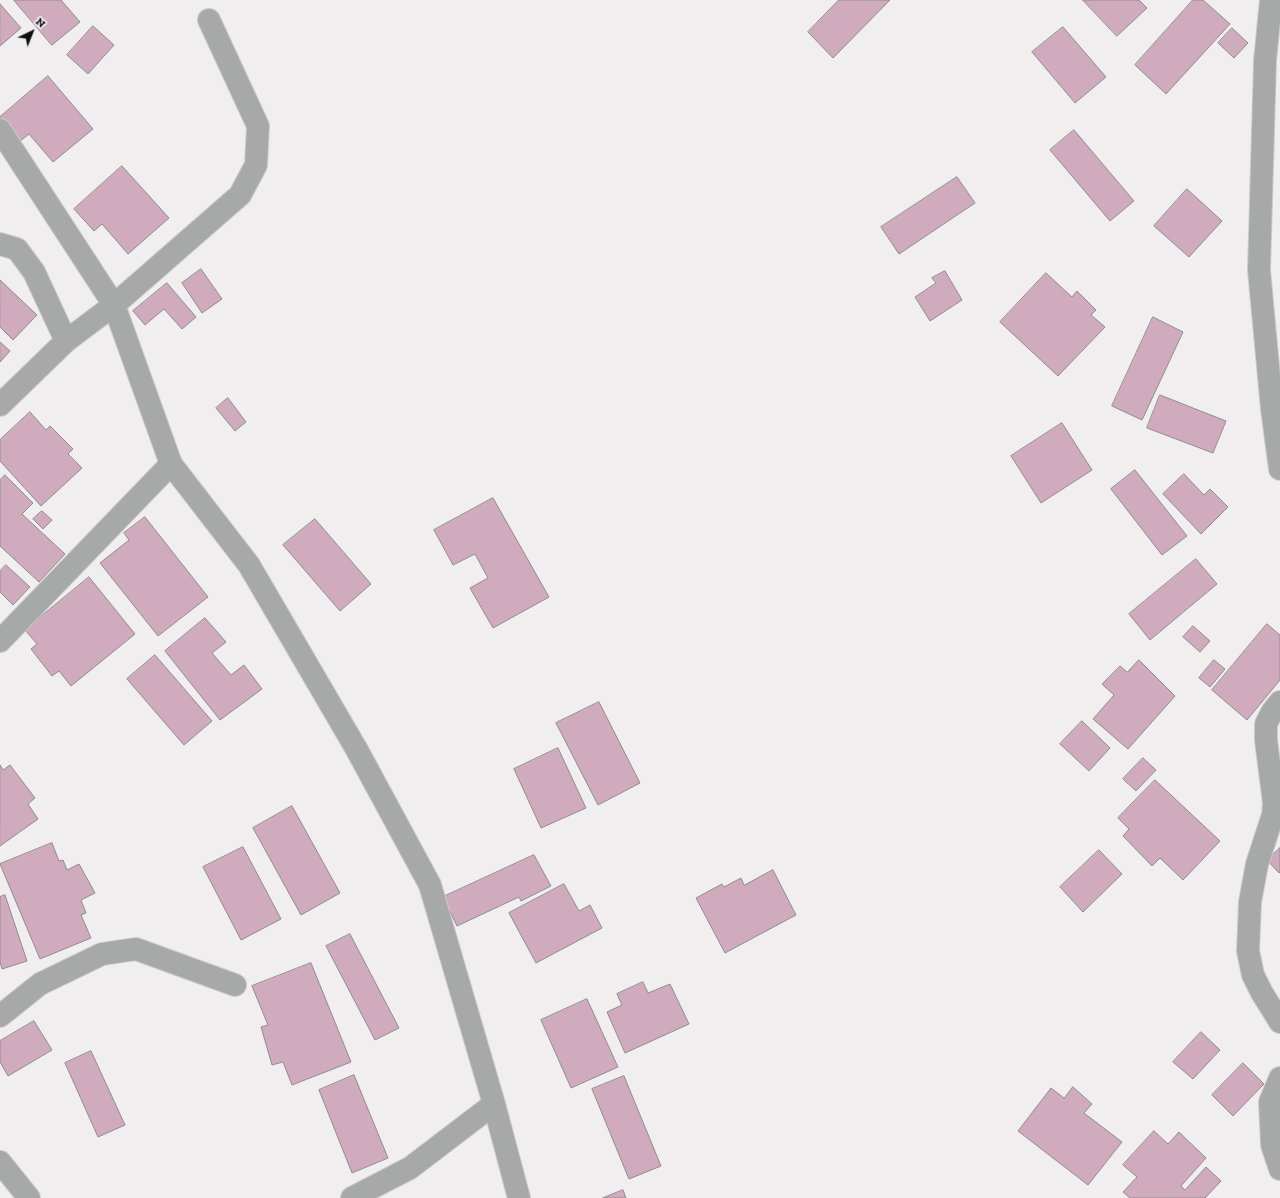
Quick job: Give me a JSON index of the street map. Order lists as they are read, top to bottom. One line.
{"north":"top right"}
